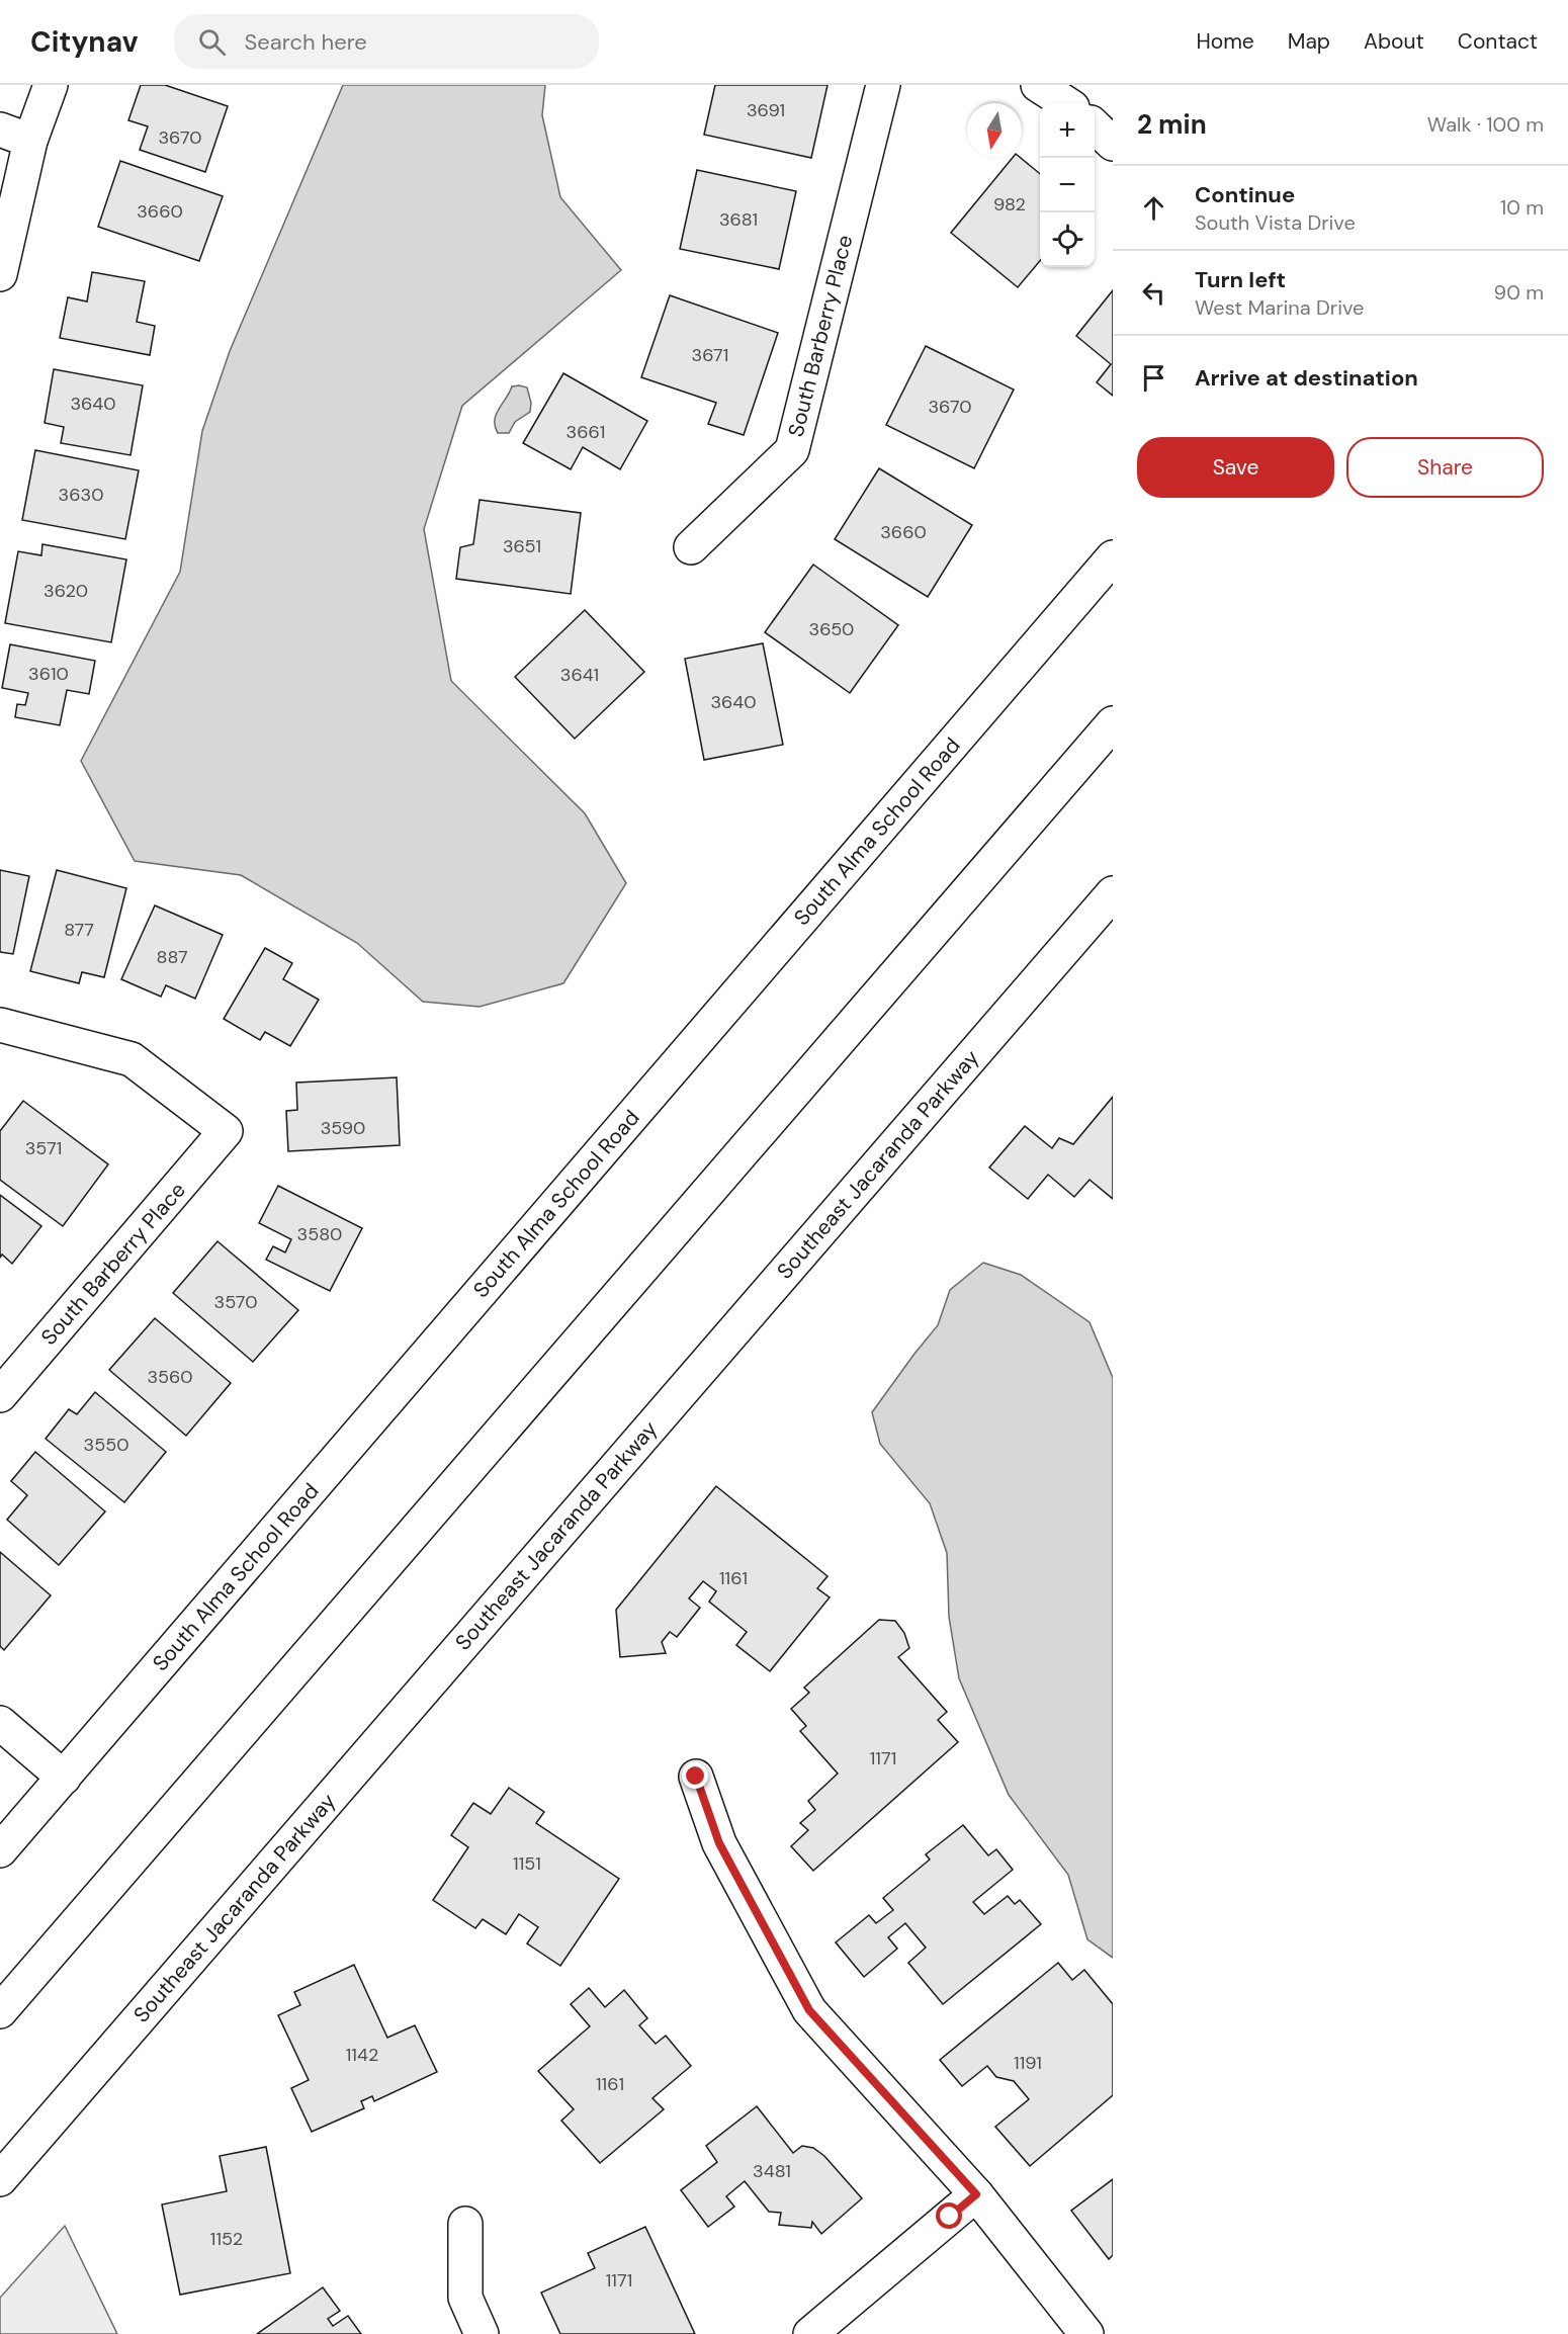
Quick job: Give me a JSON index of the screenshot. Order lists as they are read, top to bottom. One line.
{"streets":{"street":["South Barberry Place","South Alma School Road","Southeast Jacaranda Parkway"]},"house_numbers":["3691","3670","982","3660","3681","3671","3640","3670","3661","3630","3660","3651","3620","3650","3610","3641","3640","877","887","3590","3571","3580","3570","3560","3550","1161","1171","1151","1142","1191","1161","3481","1152","1171"],"north":"bottom","page":{"header":"Citynav","search":"Search here","nav":["Home","Map","About","Contact"],"heading":["2 min","Walk · 100 m"],"map_buttons":["+","−"],"list":[["Continue","South Vista Drive","10 m"],["Turn left","West Marina Drive","90 m"],"Arrive at destination"],"buttons":["Save","Share"]}}
